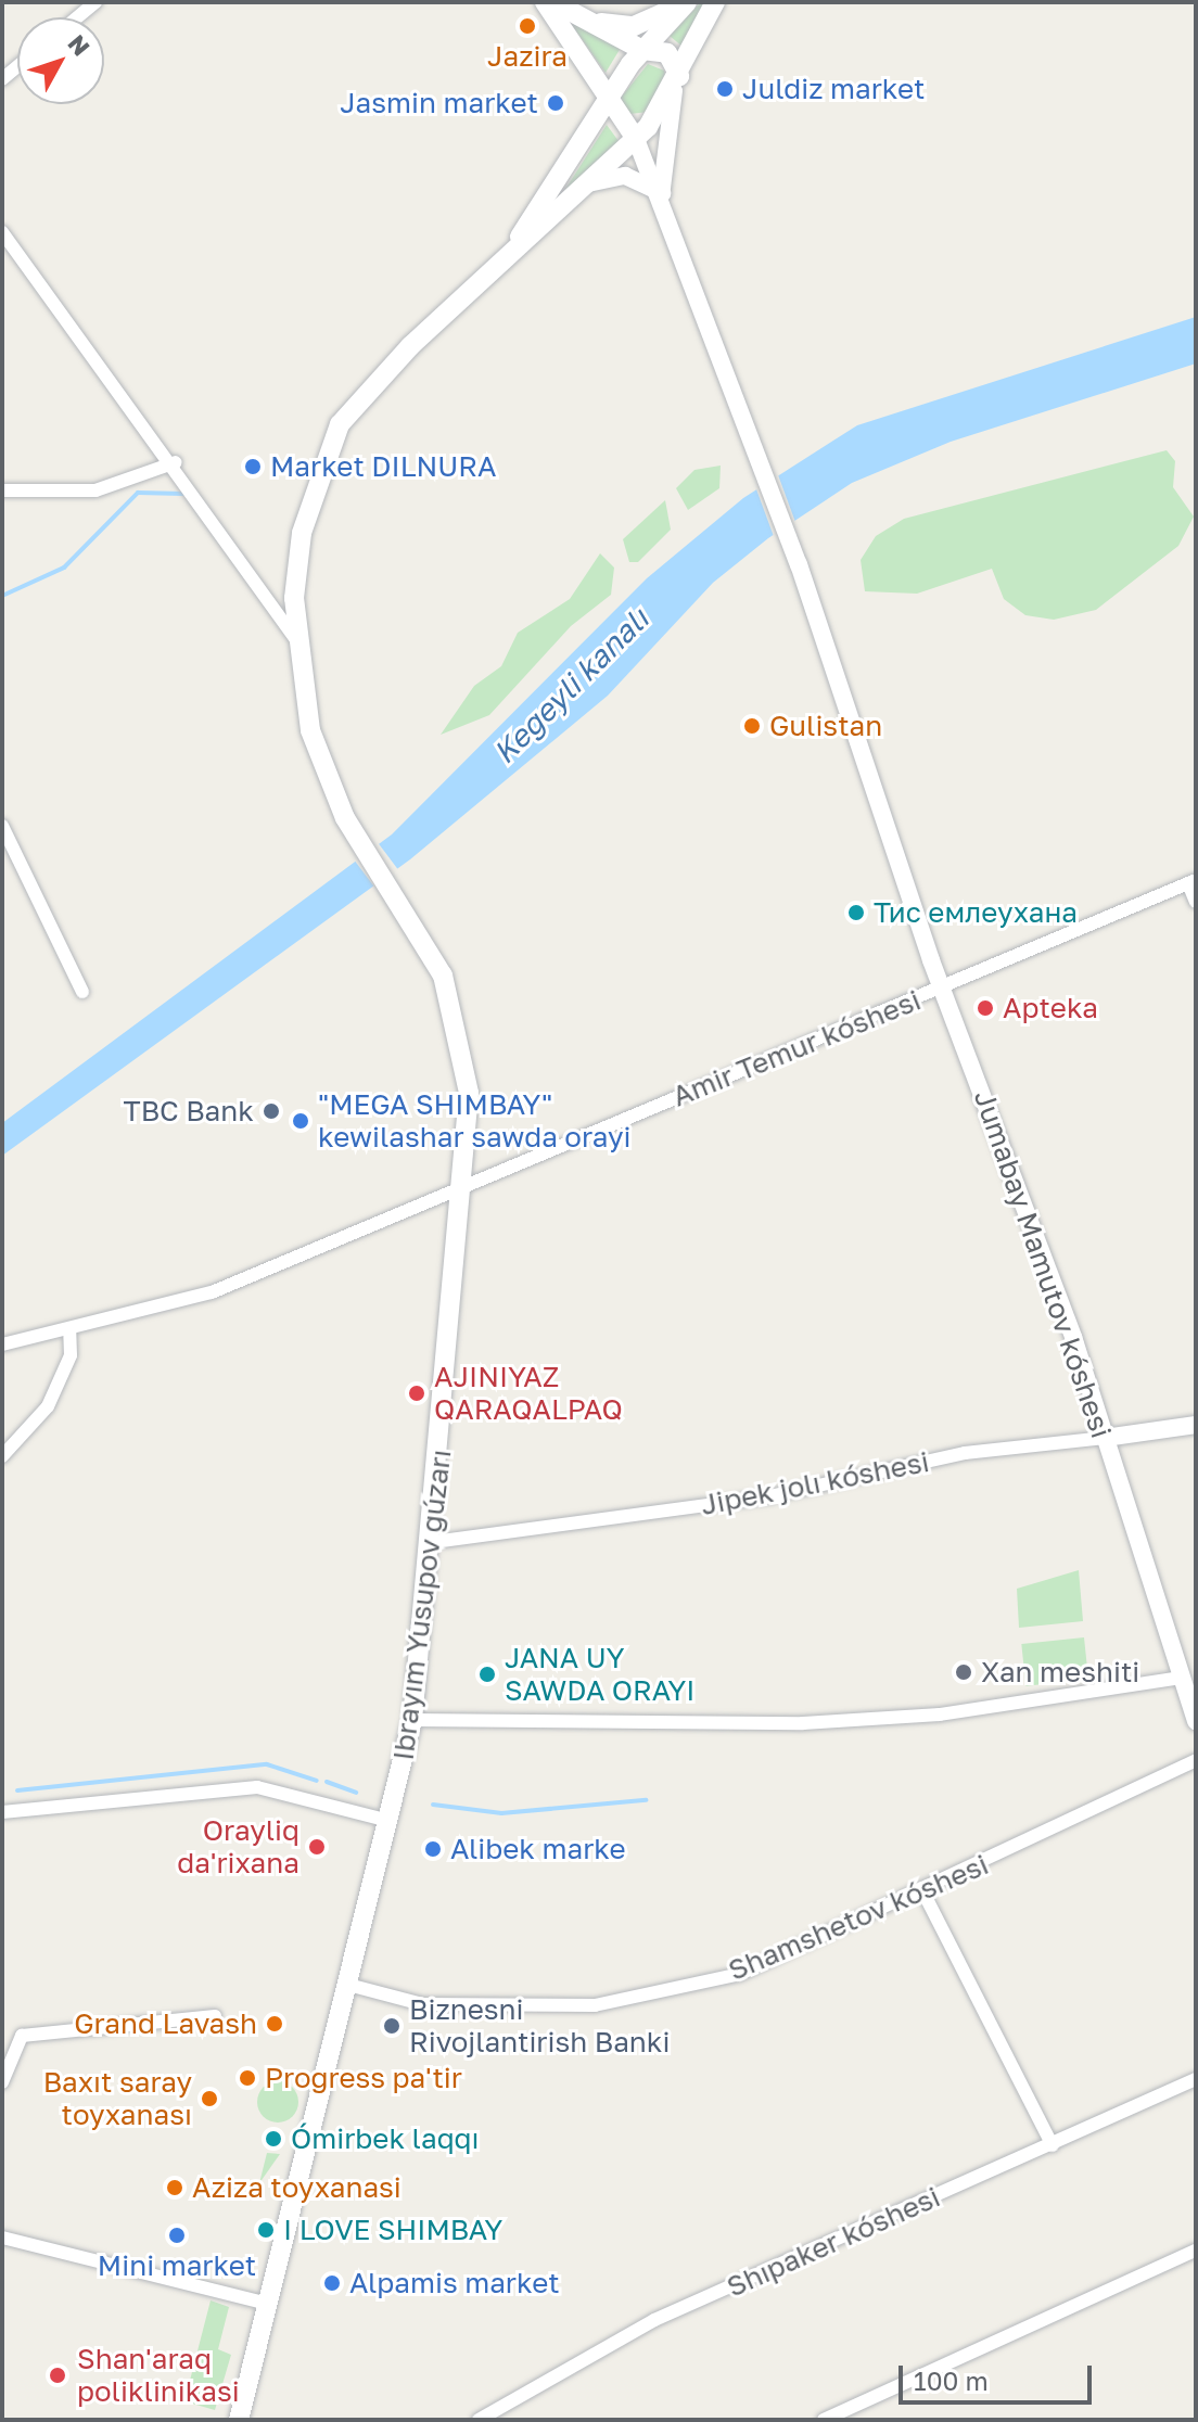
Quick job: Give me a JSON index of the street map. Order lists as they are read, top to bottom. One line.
{"streets":{"main road":["Ibrayım Yusupov gúzarı"],"street":["Amir Temur kóshesi","Jumabay Mamutov kóshesi","Jipek jolı kóshesi","Shamshetov kóshesi","Shıpaker kóshesi"]},"crossings":[["Amir Temur kóshesi","Jumabay Mamutov kóshesi"],["Amir Temur kóshesi","Ibrayım Yusupov gúzarı"],["Jumabay Mamutov kóshesi","Jipek jolı kóshesi"],["Jipek jolı kóshesi","Ibrayım Yusupov gúzarı"],["Ibrayım Yusupov gúzarı","Shamshetov kóshesi"]],"water":["Kegeyli kanalı"],"places":["Jazira","Juldiz market","Jasmin market","Market DILNURA","Gulistan","Тис емлеухана","Apteka","TBC Bank","\"MEGA SHIMBAY\" kewilashar sawda orayi","AJINIYAZ QARAQALPAQ","Xan meshiti","JANA UY SAWDA ORAYI","Orayliq da'rixana","Alibek marke","Grand Lavash","Biznesni Rivojlantirish Banki","Progress pa'tir","Baxıt saray toyxanası","Ómirbek laqqı","Aziza toyxanasi","I LOVE SHIMBAY","Mini market","Alpamis market","Shan'araq poliklinikasi"],"scale_bar":"100 m","north":"top right"}
